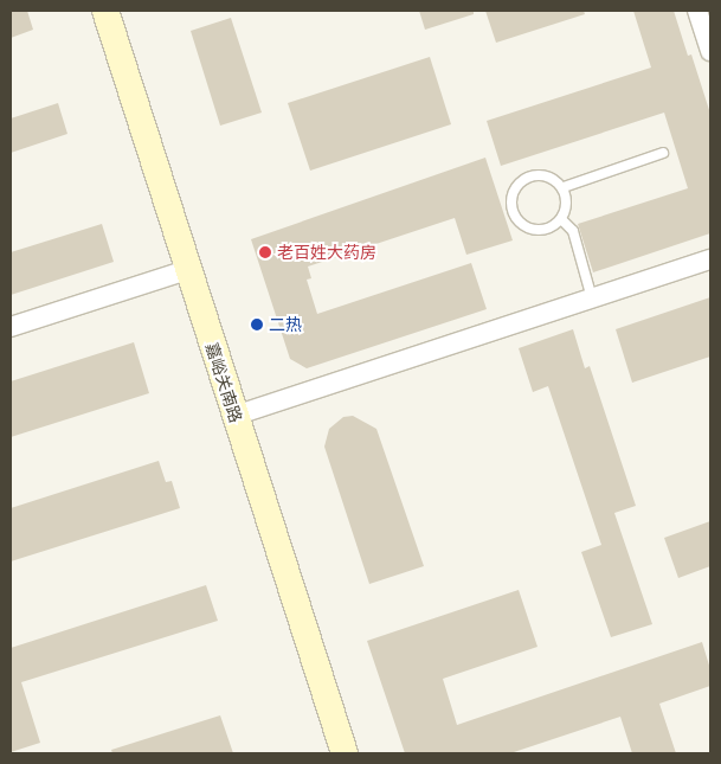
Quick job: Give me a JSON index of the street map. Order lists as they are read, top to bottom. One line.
{"streets":{"main road":["嘉峪关南路"]},"places":["老百姓大药房","二热"]}
